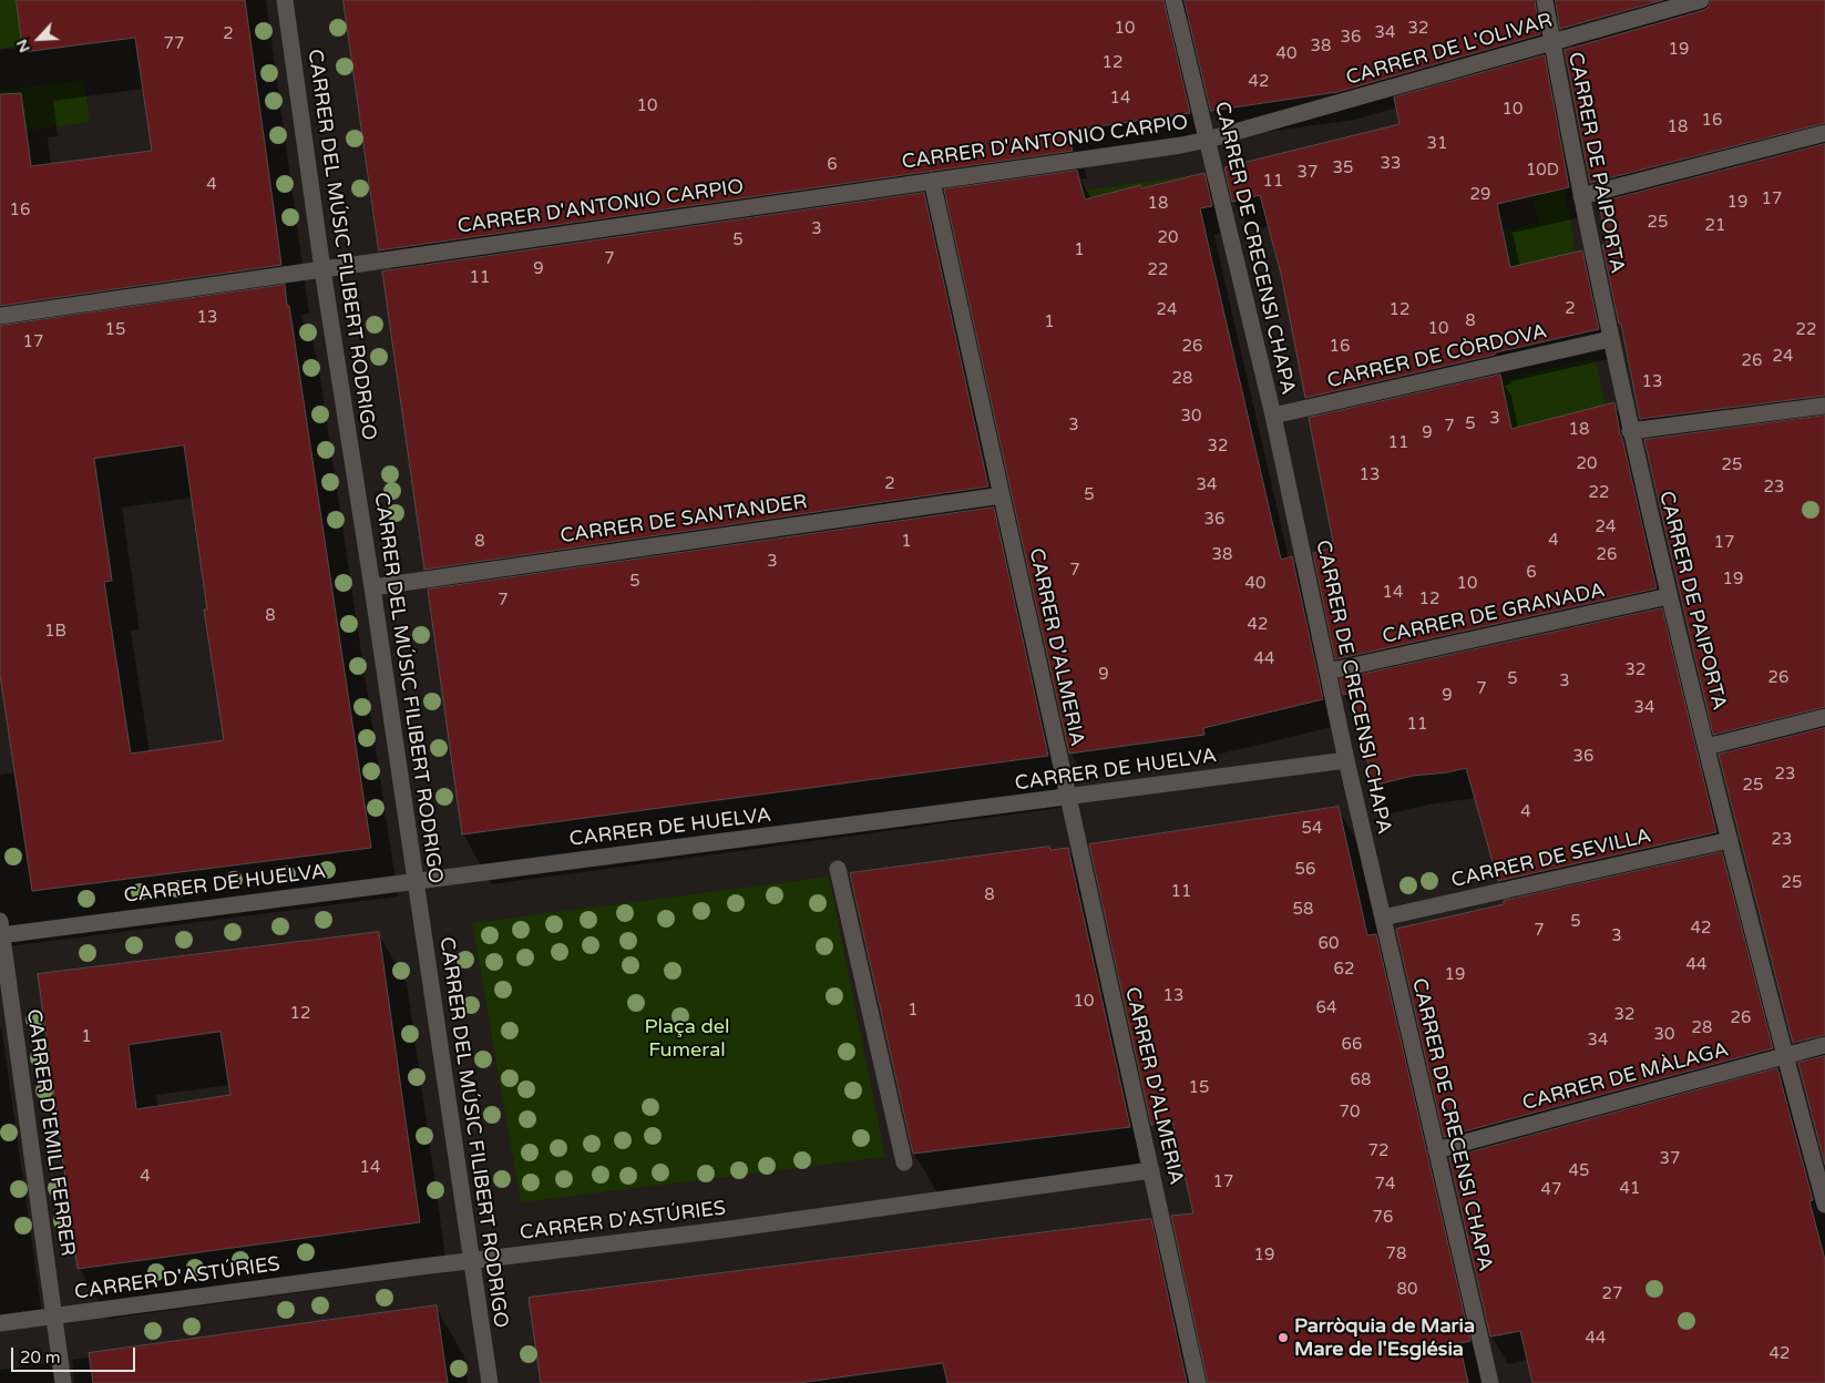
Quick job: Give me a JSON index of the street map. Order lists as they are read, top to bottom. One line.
{"streets":{"street":["CARRER DE L'OLIVAR","CARRER D'ANTONIO CARPIO","CARRER DE PAIPORTA","CARRER DEL MÚSIC FILIBERT RODRIGO","CARRER DE CRECENSI CHAPA","CARRER DE CÒRDOVA","CARRER DE SANTANDER","CARRER DE GRANADA","CARRER D'ALMERIA","CARRER DE HUELVA","CARRER DE SEVILLA","CARRER DE MÀLAGA","CARRER D'EMILI FERRER","CARRER D'ASTÚRIES"]},"crossings":[["CARRER DE L'OLIVAR","CARRER D'ANTONIO CARPIO"],["CARRER DE L'OLIVAR","CARRER DE PAIPORTA"],["CARRER DE L'OLIVAR","CARRER DE CRECENSI CHAPA"],["CARRER D'ANTONIO CARPIO","CARRER DEL MÚSIC FILIBERT RODRIGO"],["CARRER D'ANTONIO CARPIO","CARRER DE CRECENSI CHAPA"],["CARRER D'ANTONIO CARPIO","CARRER D'ALMERIA"],["CARRER DE PAIPORTA","CARRER DE CÒRDOVA"],["CARRER DE PAIPORTA","CARRER DE GRANADA"],["CARRER DE PAIPORTA","CARRER DE SEVILLA"],["CARRER DE PAIPORTA","CARRER DE MÀLAGA"],["CARRER DEL MÚSIC FILIBERT RODRIGO","CARRER DE SANTANDER"],["CARRER DEL MÚSIC FILIBERT RODRIGO","CARRER DE HUELVA"],["CARRER DEL MÚSIC FILIBERT RODRIGO","CARRER D'ASTÚRIES"],["CARRER DE CRECENSI CHAPA","CARRER DE CÒRDOVA"],["CARRER DE CRECENSI CHAPA","CARRER DE GRANADA"],["CARRER DE CRECENSI CHAPA","CARRER DE HUELVA"],["CARRER DE CRECENSI CHAPA","CARRER DE SEVILLA"],["CARRER DE CRECENSI CHAPA","CARRER DE MÀLAGA"],["CARRER DE SANTANDER","CARRER D'ALMERIA"],["CARRER D'ALMERIA","CARRER DE HUELVA"],["CARRER D'ALMERIA","CARRER D'ASTÚRIES"],["CARRER DE HUELVA","CARRER D'EMILI FERRER"],["CARRER D'EMILI FERRER","CARRER D'ASTÚRIES"]],"parks":["Plaça del Fumeral"],"places":["Parròquia de Maria Mare de l'Església"],"house_numbers":["10","32","34","2","36","77","38","19","40","12","42","14","10","10","16","18","31","33","6","35","10D","37","11","4","29","17","19","18","16","25","21","3","20","5","1","7","9","22","11","2","24","12","13","8","1","10","15","22","17","26","16","24","26","28","13","30","3","5","3","7","18","9","11","32","20","25","13","2","34","23","22","5","36","24","4","8","1","17","38","26","3","7","6","19","5","40","10","14","12","7","8","42","1B","44","32","9","26","5","3","7","9","34","11","36","23","25","4","54","23","56","25","11","8","58","5","42","7","3","60","44","62","19","13","10","64","1","12","32","26","28","30","1","34","66","68","15","70","72","37","14","45","4","17","74","41","47","76","78","19","80","27","44","42"],"scale_bar":"20 m","north":"bottom left"}
